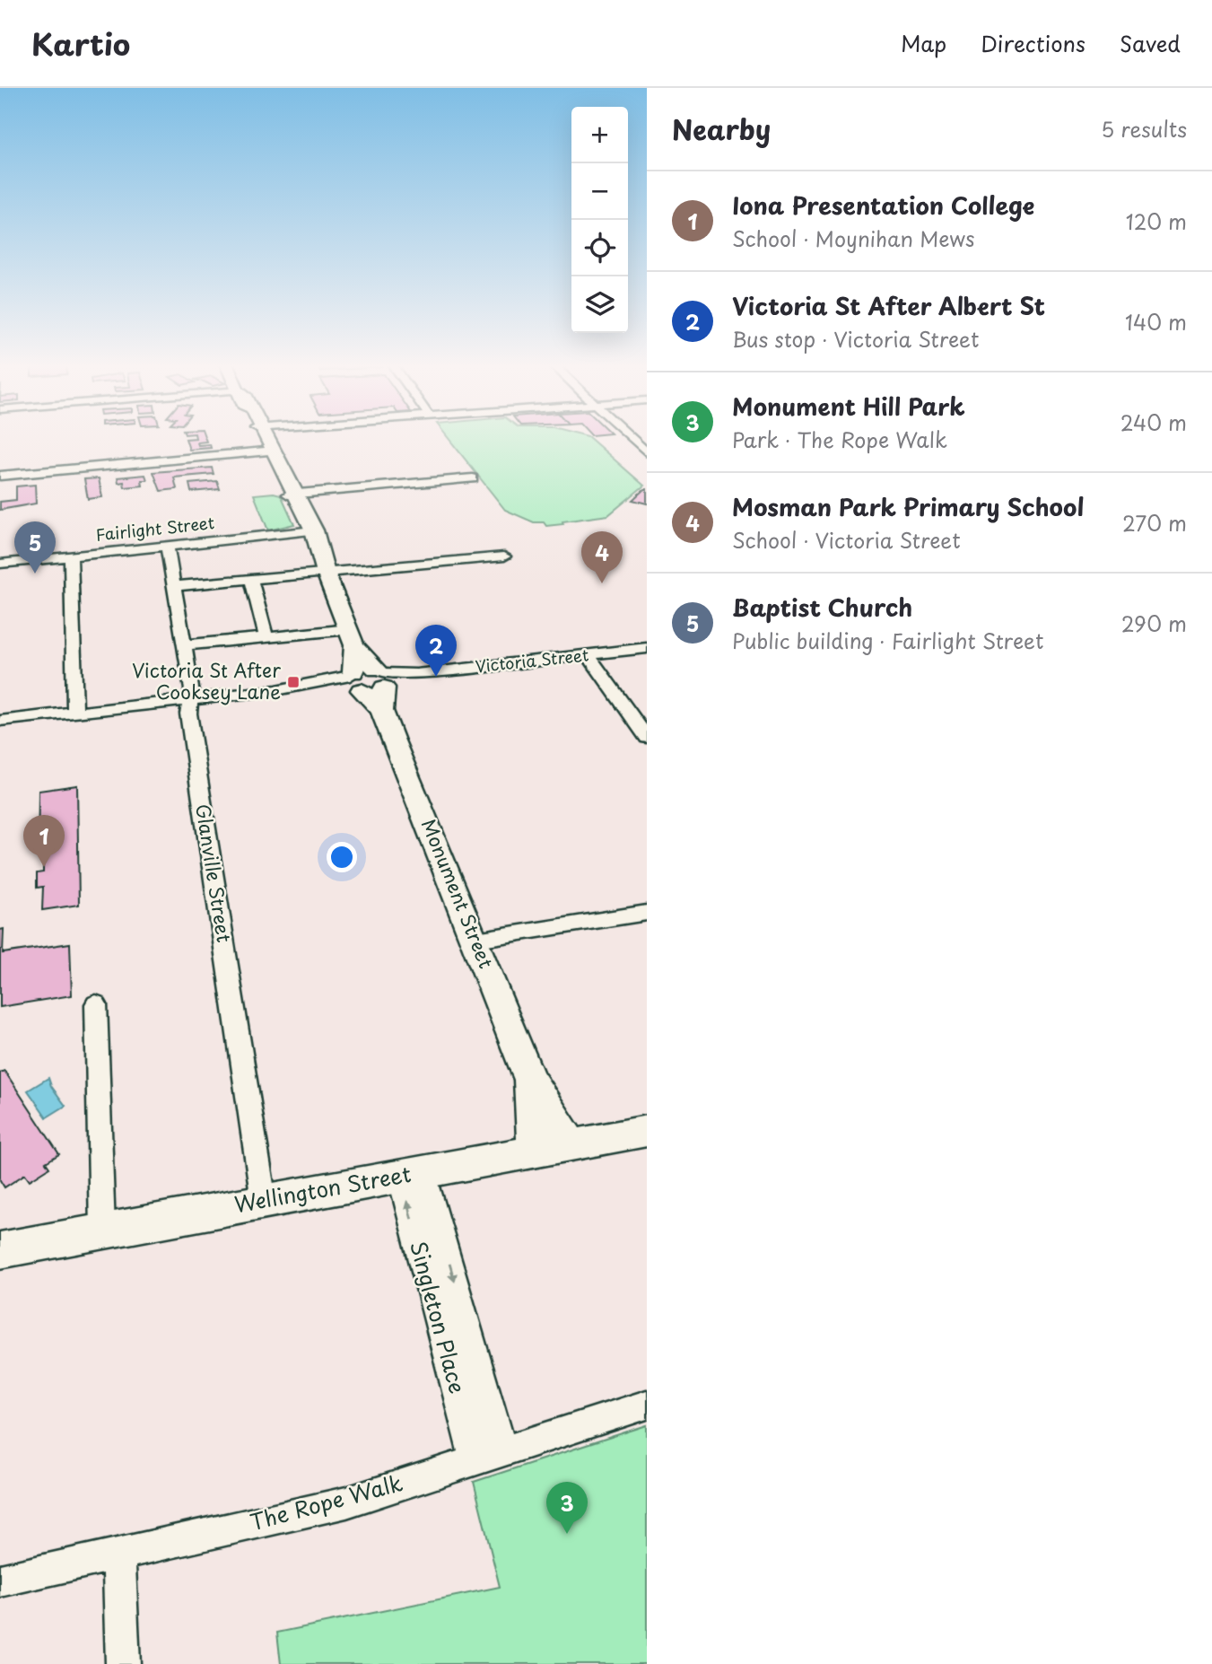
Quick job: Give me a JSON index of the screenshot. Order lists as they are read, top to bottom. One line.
{"streets":{"street":["Fairlight Street","Victoria Street","Glanville Street","Monument Street","Wellington Street","Singleton Place","The Rope Walk"]},"crossings":[["Fairlight Street","Glanville Street"],["Fairlight Street","Monument Street"],["Victoria Street","Monument Street"],["Glanville Street","Wellington Street"],["Monument Street","Wellington Street"],["Wellington Street","Singleton Place"],["Singleton Place","The Rope Walk"]],"places":{"transit":["Victoria St After Cooksey Lane"]},"page":{"header":"Kartio","nav":["Map","Directions","Saved"],"heading":["Nearby","5 results"],"map_buttons":["+","−"],"list":[{"mark":"1","name":"Iona Presentation College","note":"School · Moynihan Mews","value":"120 m"},{"mark":"2","name":"Victoria St After Albert St","note":"Bus stop · Victoria Street","value":"140 m"},{"mark":"3","name":"Monument Hill Park","note":"Park · The Rope Walk","value":"240 m"},{"mark":"4","name":"Mosman Park Primary School","note":"School · Victoria Street","value":"270 m"},{"mark":"5","name":"Baptist Church","note":"Public building · Fairlight Street","value":"290 m"}],"pins":["5","4","2","1","3"]}}
